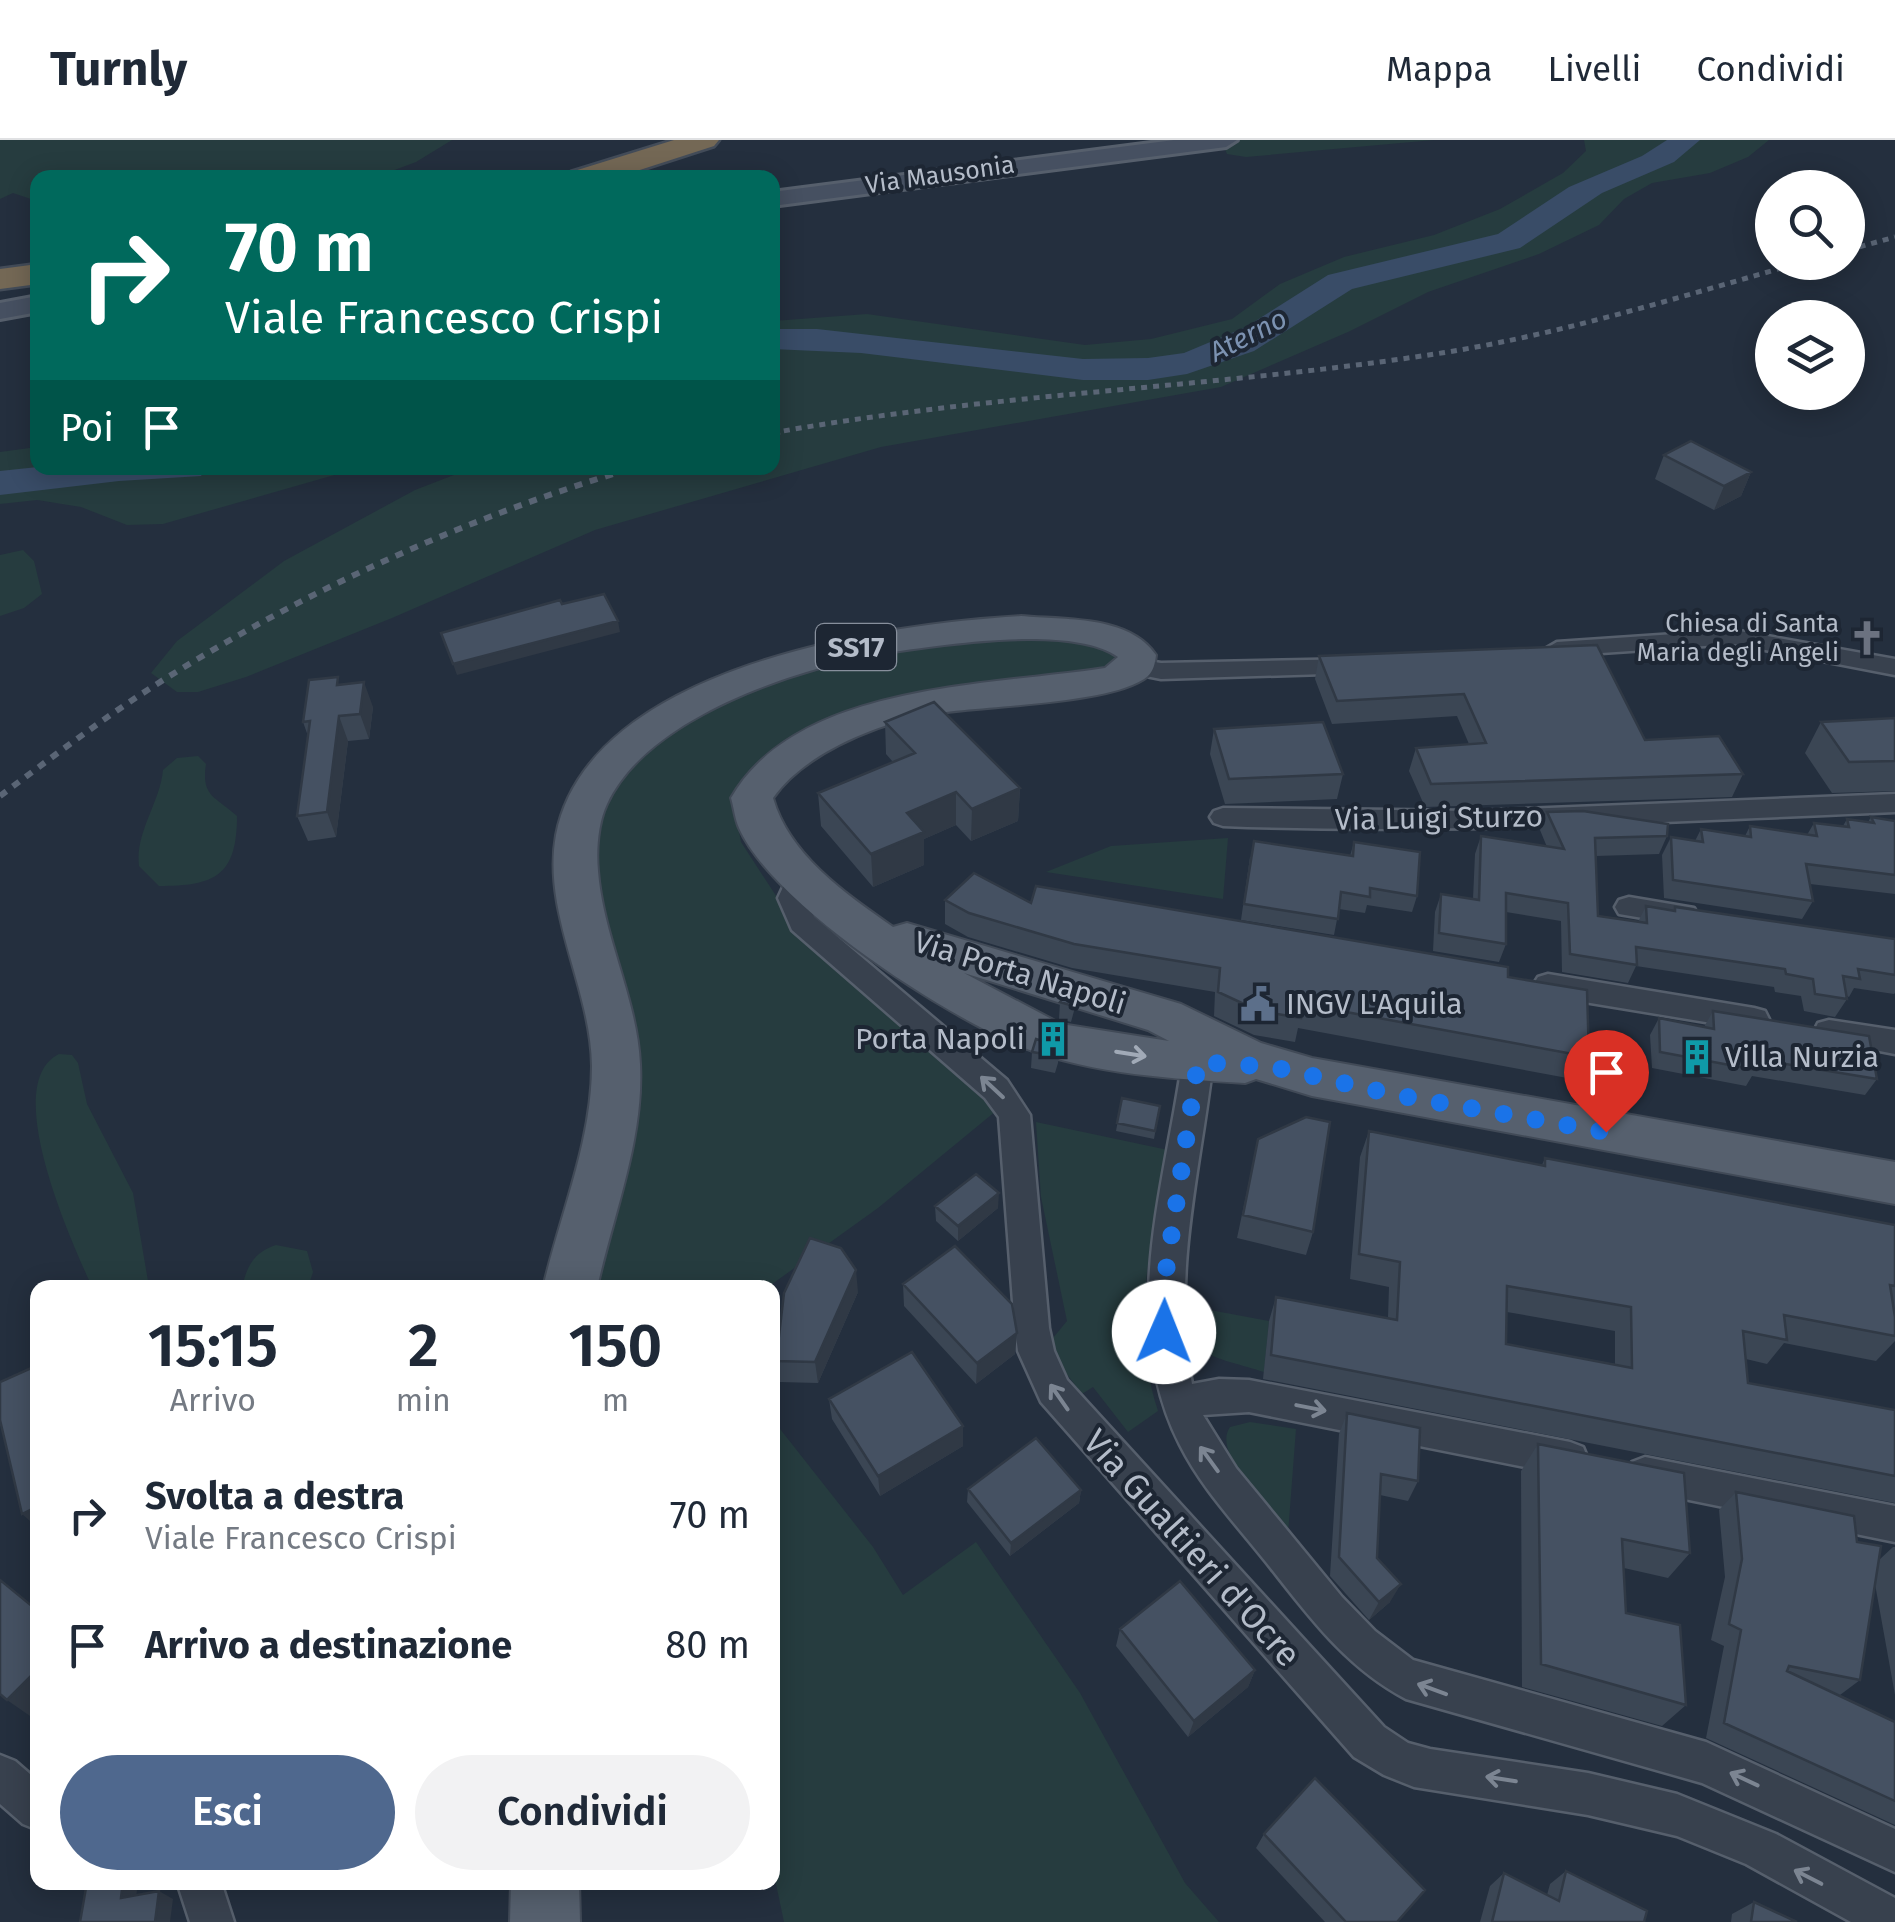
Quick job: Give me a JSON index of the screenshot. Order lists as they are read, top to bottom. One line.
{"streets":{"main road":["Via Mausonia","SS17","Via Porta Napoli"],"street":["Via Luigi Sturzo","Via Gualtieri d'Ocre"]},"crossings":[["SS17","Via Porta Napoli"],["Via Porta Napoli","Via Gualtieri d'Ocre"]],"water":["Aterno"],"places":{"church":["Chiesa di Santa Maria degli Angeli"],"public building":["INGV L'Aquila"],"building":["Porta Napoli","Villa Nurzia"]},"page":{"header":"Turnly","nav":["Mappa","Livelli","Condividi"],"turn":["70 m","Viale Francesco Crispi"],"then":"Poi","eta":["15:15","Arrivo","2","min","150","m"],"list":[{"name":"Svolta a destra","note":"Viale Francesco Crispi","value":"70 m"},{"name":"Arrivo a destinazione","value":"80 m"}],"buttons":["Esci","Condividi"]}}
